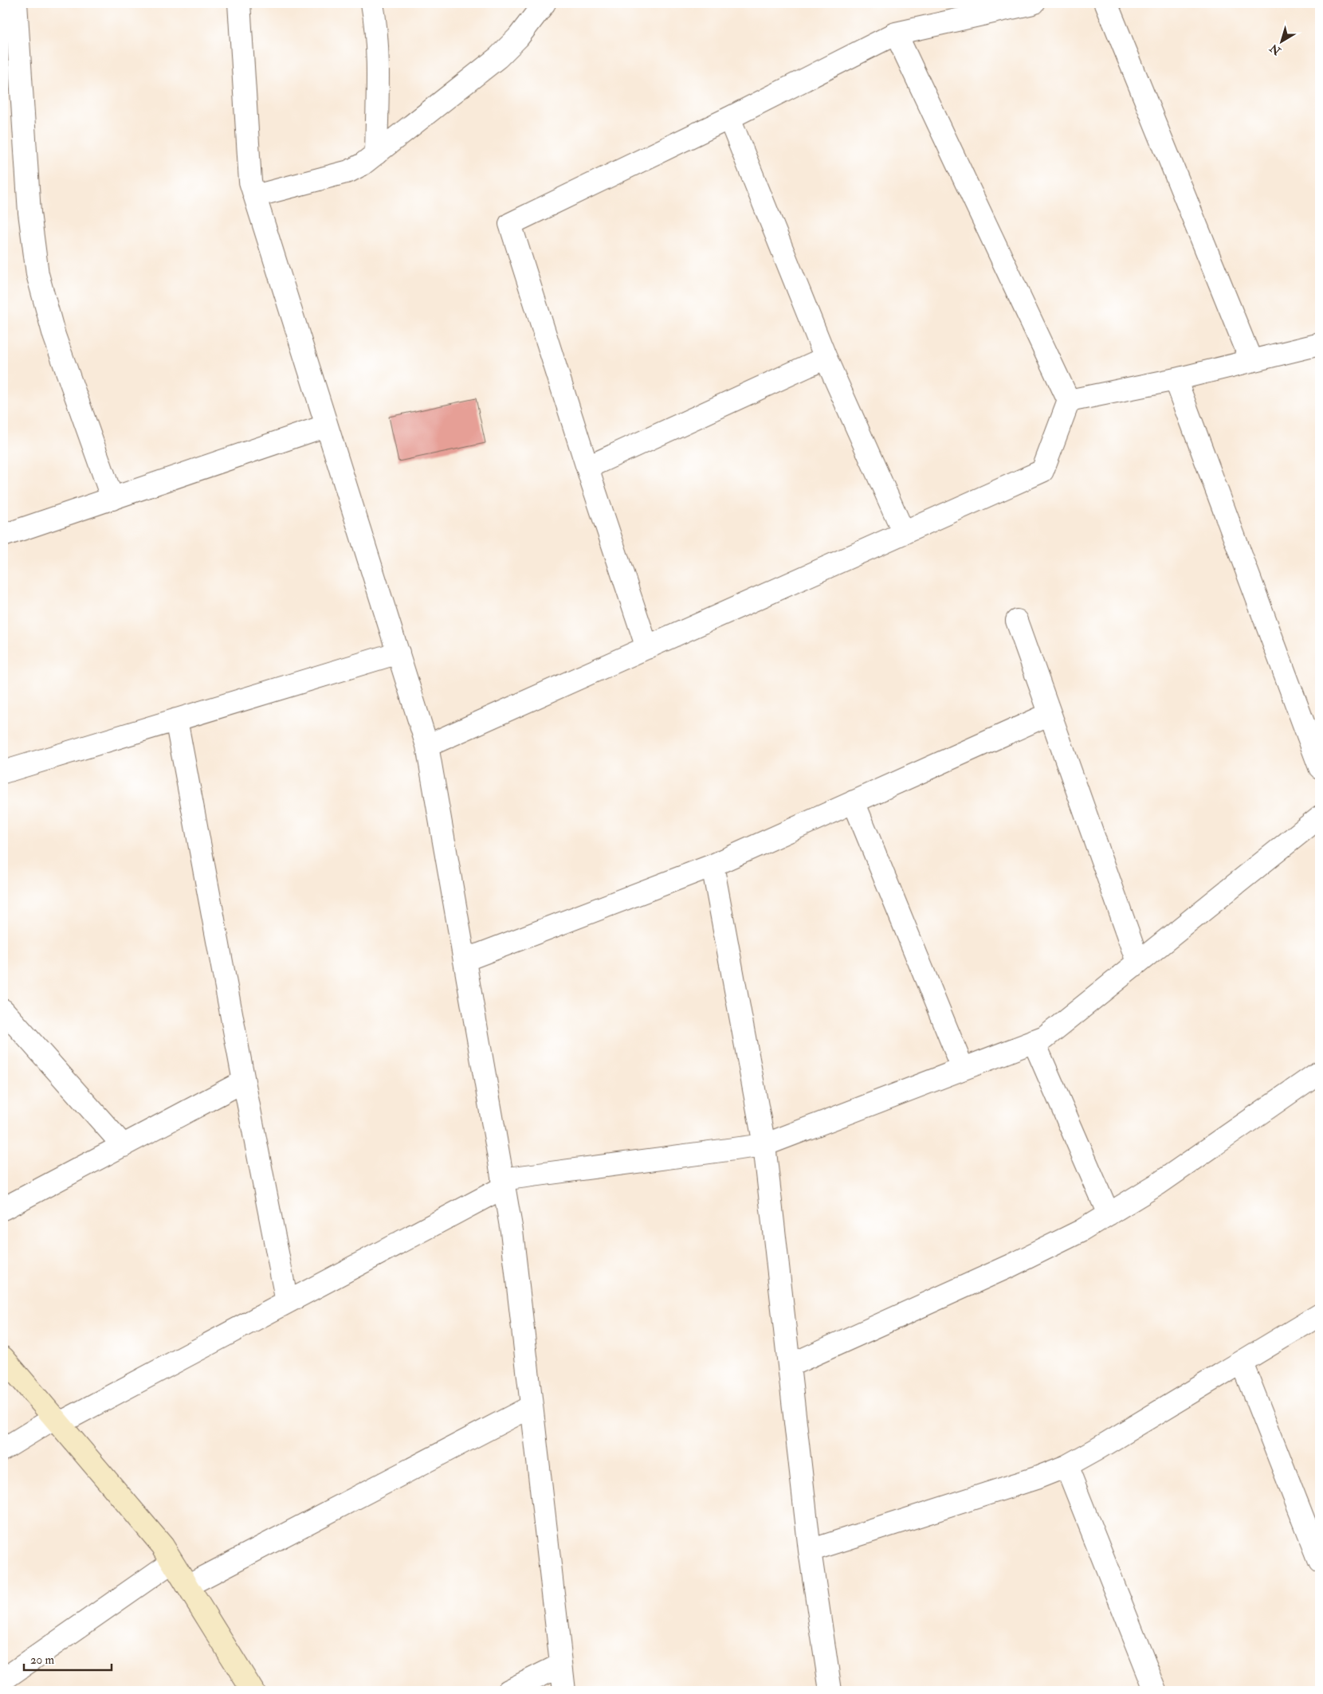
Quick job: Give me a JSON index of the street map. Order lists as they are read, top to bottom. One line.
{"scale_bar":"20 m","north":"bottom left"}
